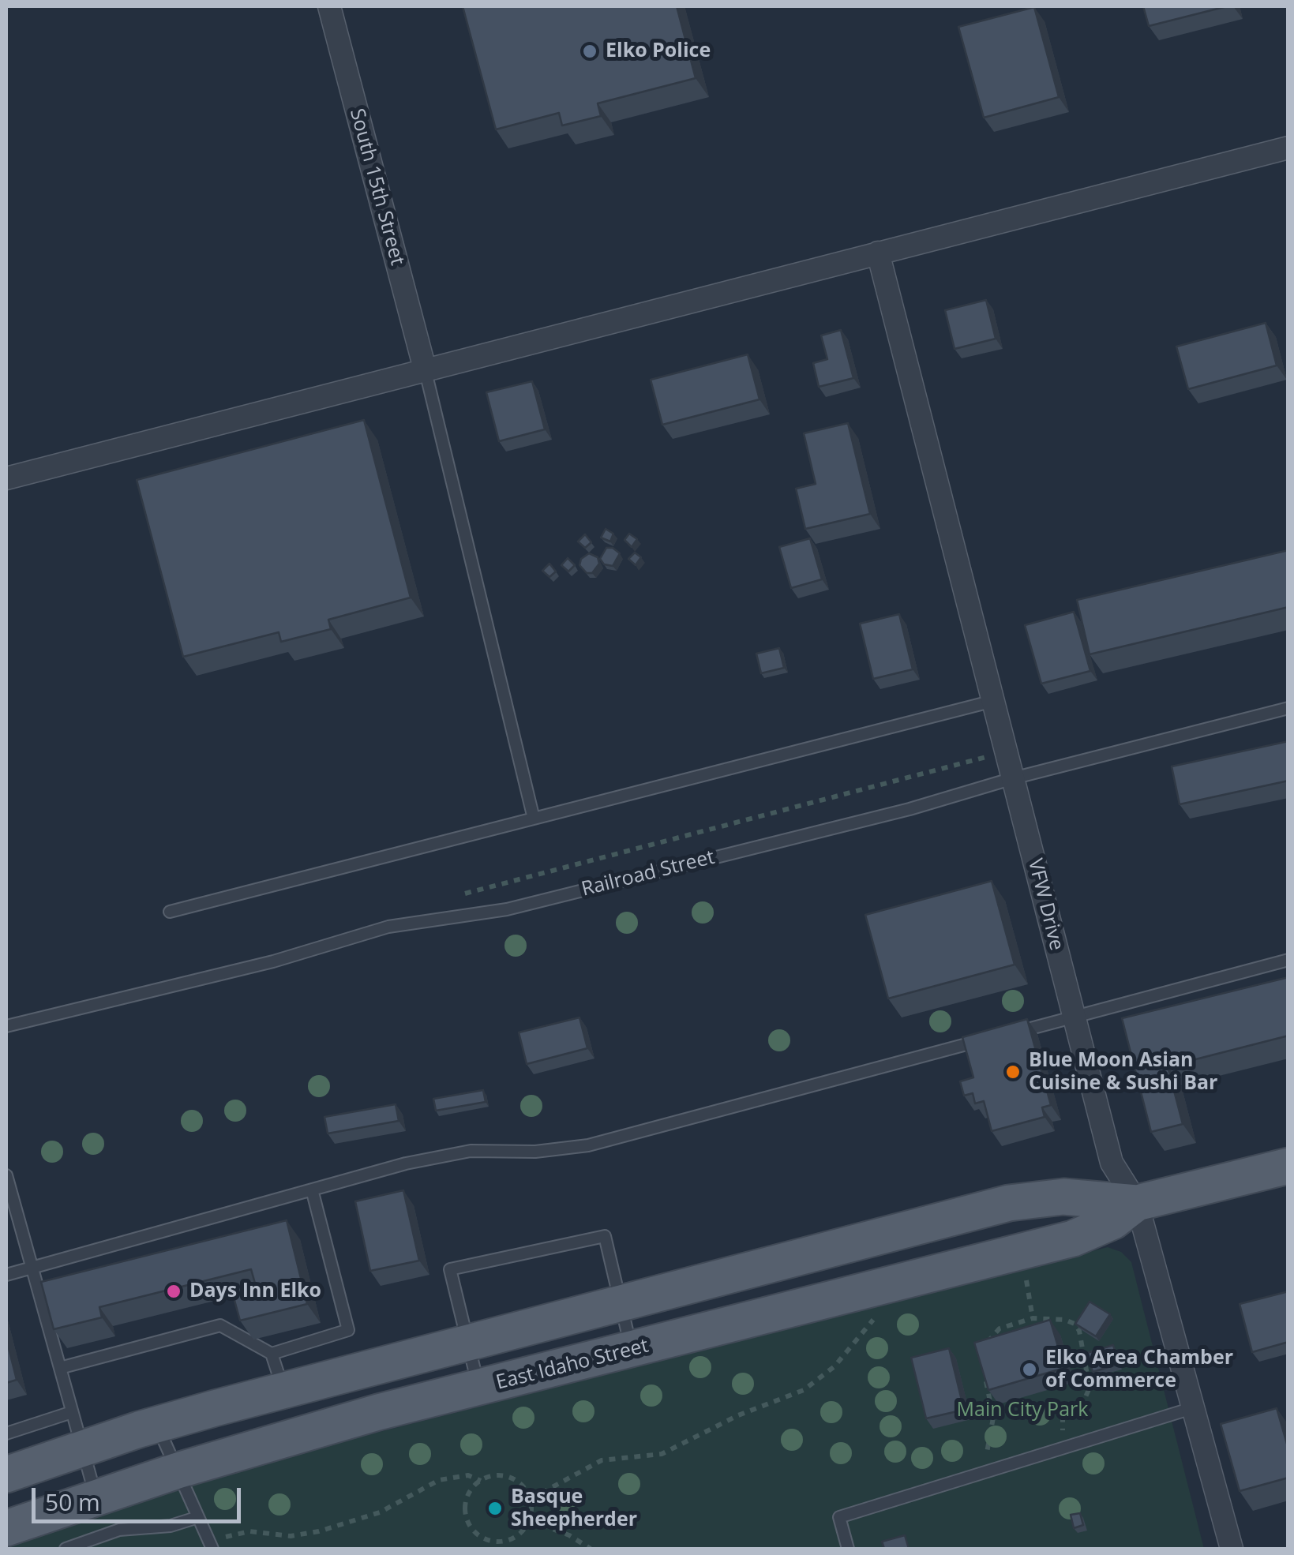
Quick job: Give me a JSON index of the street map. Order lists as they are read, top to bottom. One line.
{"streets":{"main road":["East Idaho Street"],"street":["South 15th Street","VFW Drive"],"lane":["Railroad Street"]},"crossings":[["Railroad Street","VFW Drive"],["VFW Drive","East Idaho Street"]],"parks":["Main City Park"],"places":["Elko Police","Blue Moon Asian Cuisine & Sushi Bar","Days Inn Elko","Elko Area Chamber of Commerce","Basque Sheepherder"],"scale_bar":"50 m"}
